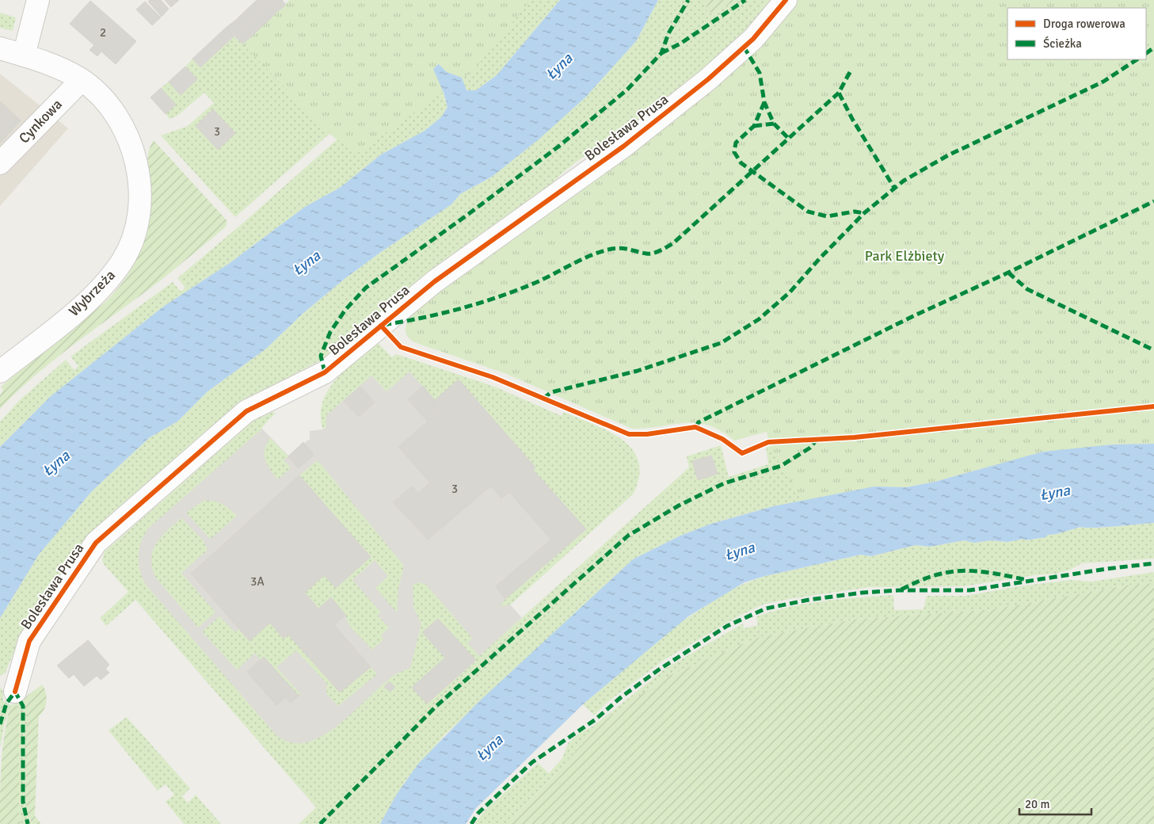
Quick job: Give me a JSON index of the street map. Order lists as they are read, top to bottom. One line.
{"streets":{"street":["Cynkowa","Bolesława Prusa","Wybrzeża"]},"crossings":[["Cynkowa","Wybrzeża"]],"water":["Łyna"],"parks":["Park Elżbiety"],"house_numbers":["2","3","3","3A"],"legend":["Droga rowerowa","Ścieżka"],"scale_bar":"20 m"}
